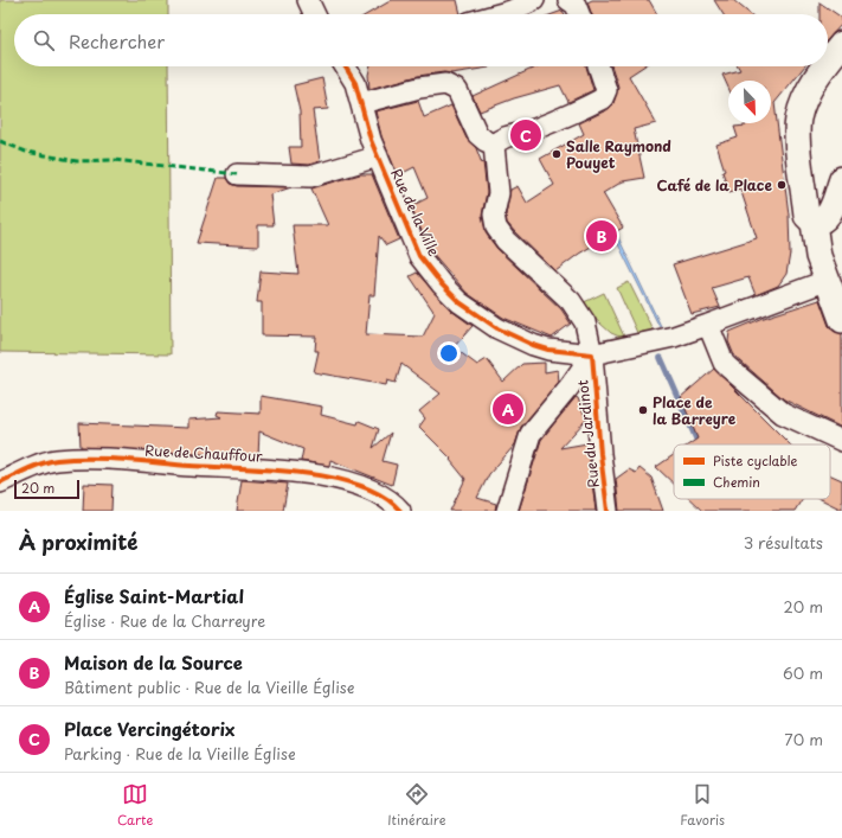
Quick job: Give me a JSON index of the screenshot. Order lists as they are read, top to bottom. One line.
{"streets":{"street":["Rue de la Ville","Rue du Jardinot","Rue de Chauffour"]},"crossings":[["Rue de la Ville","Rue du Jardinot"]],"places":["Salle Raymond Pouyet","Café de la Place","Place de la Barreyre"],"legend":["Piste cyclable","Chemin"],"scale_bar":"20 m","north":"bottom right","page":{"search":"Rechercher","pins":["C","B","A"],"scale":"20 m","heading":["À proximité","3 résultats"],"list":[{"mark":"A","name":"Église Saint-Martial","note":"Église · Rue de la Charreyre","value":"20 m"},{"mark":"B","name":"Maison de la Source","note":"Bâtiment public · Rue de la Vieille Église","value":"60 m"},{"mark":"C","name":"Place Vercingétorix","note":"Parking · Rue de la Vieille Église","value":"70 m"}],"nav":["Carte","Itinéraire","Favoris"]}}
